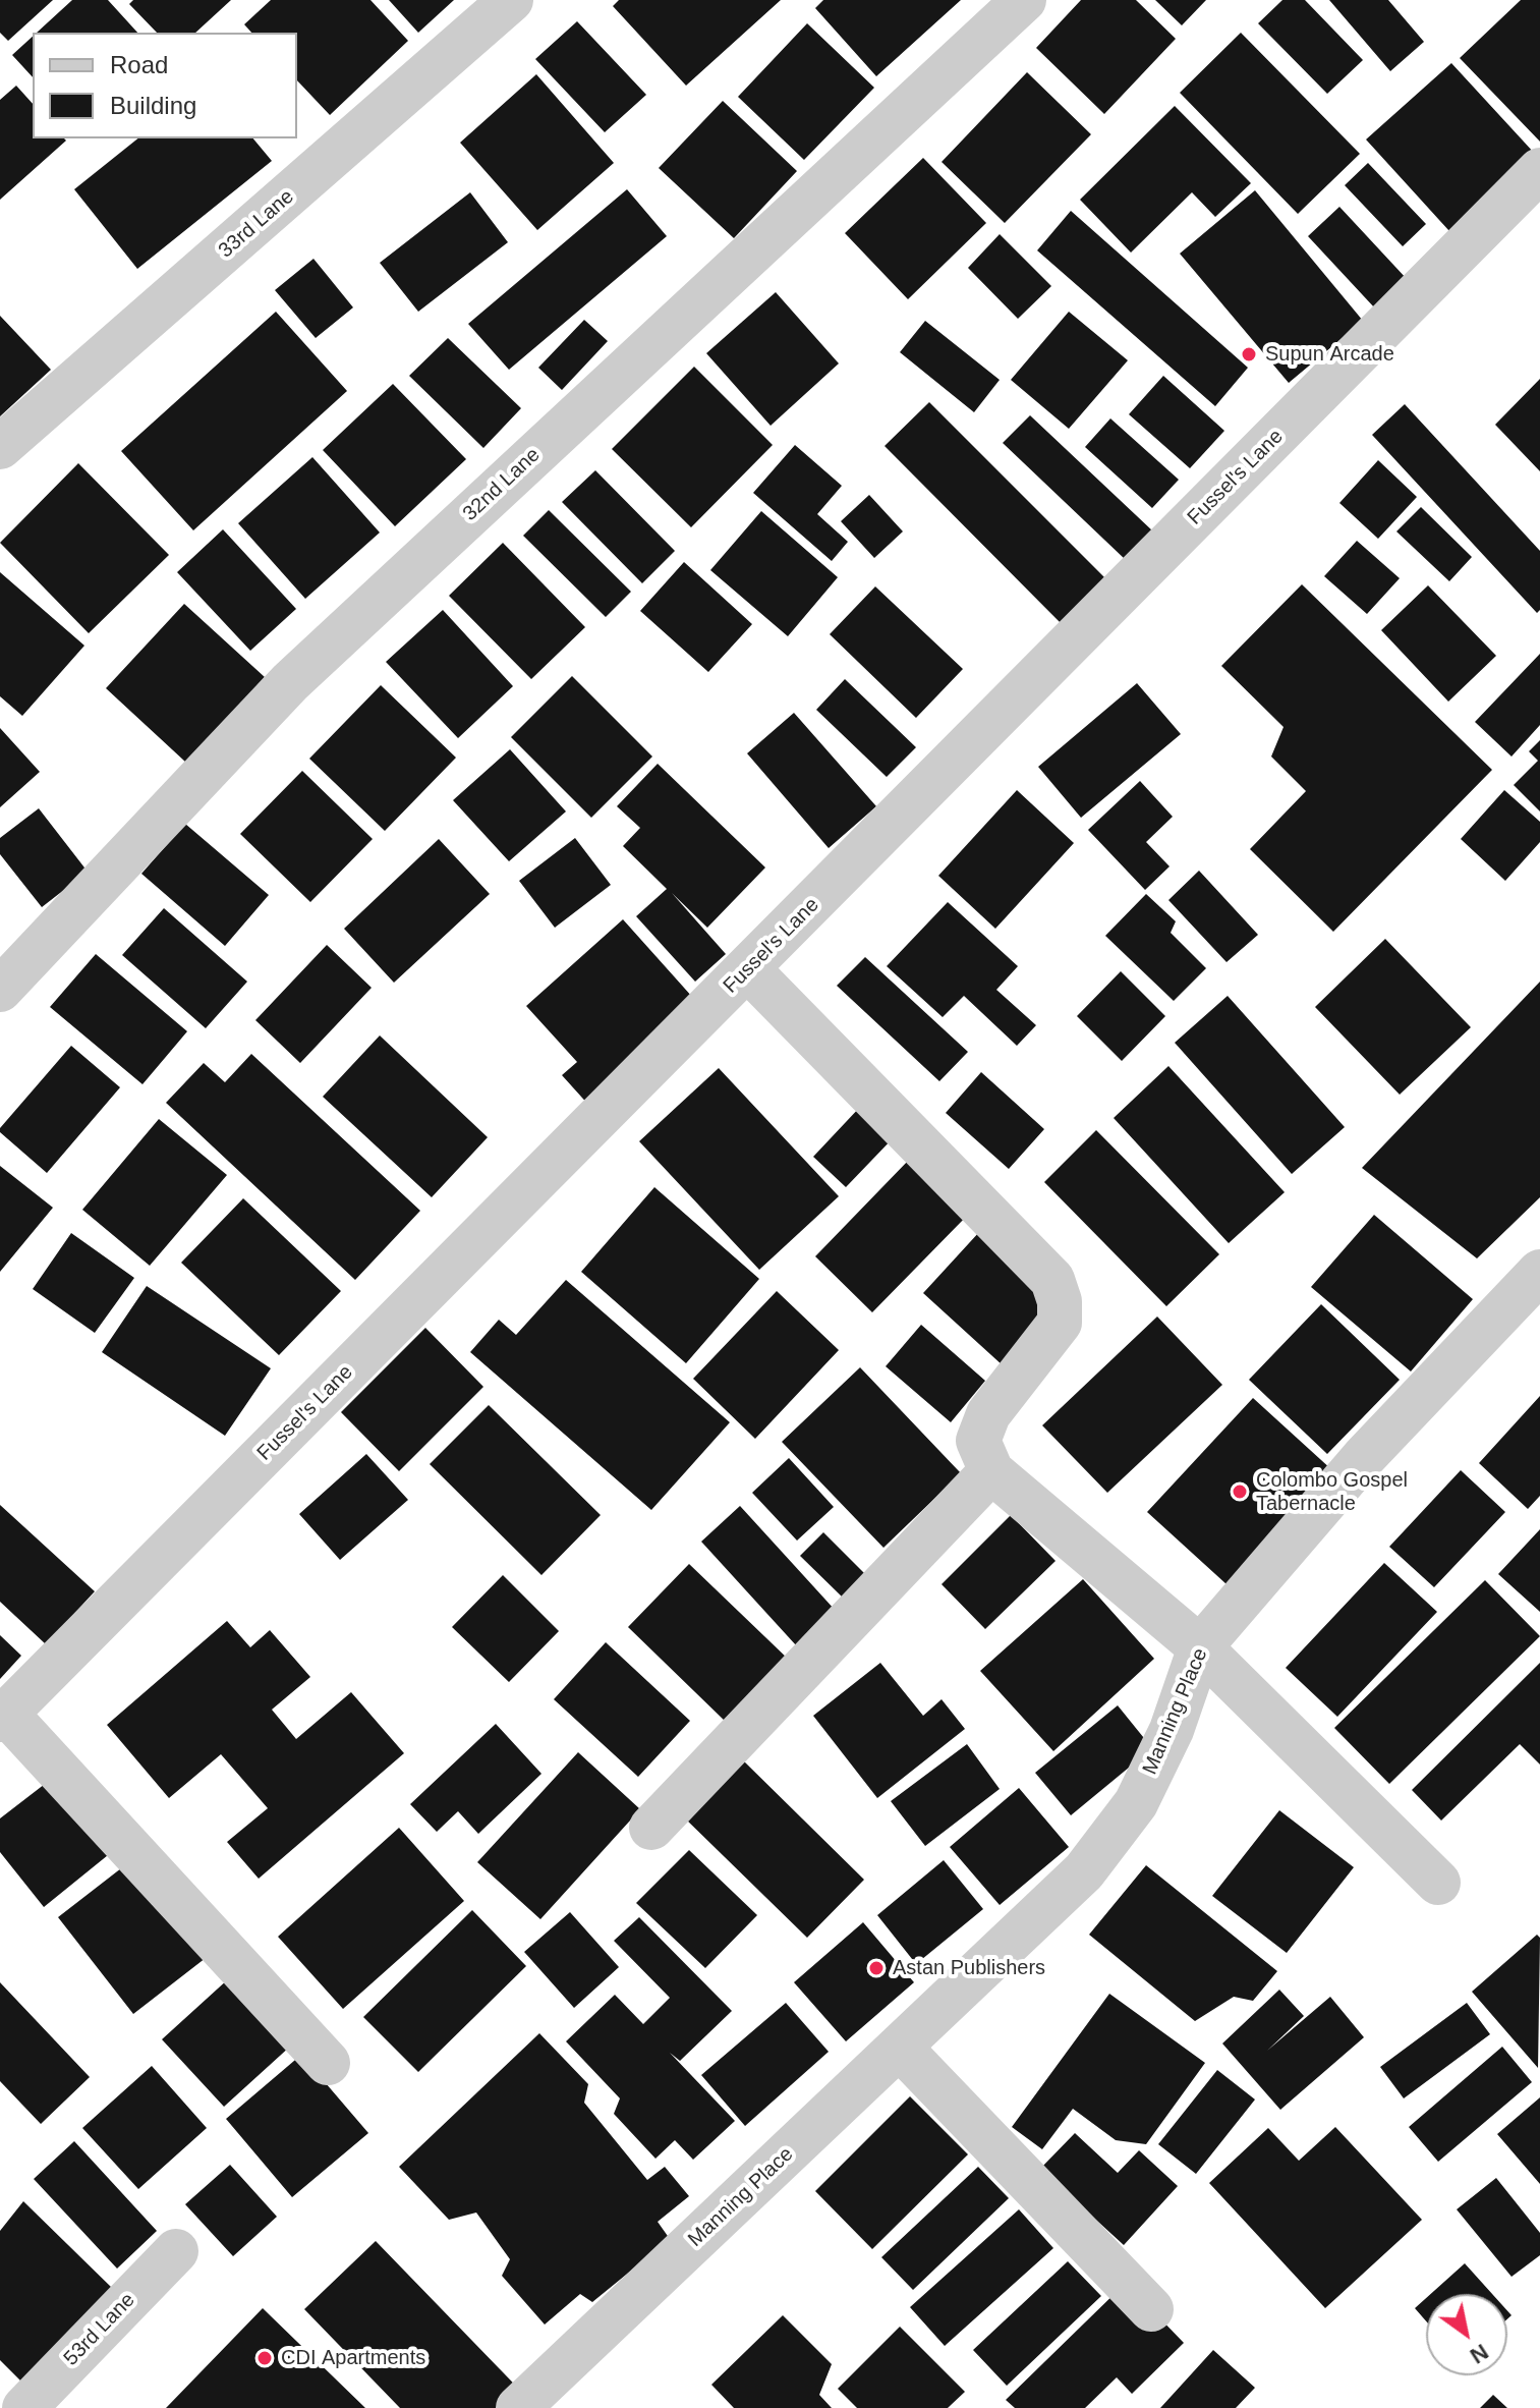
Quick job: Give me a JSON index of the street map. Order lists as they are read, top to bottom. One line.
{"streets":{"street":["33rd Lane","Fussel's Lane","32nd Lane","Manning Place","53rd Lane"]},"places":["Supun Arcade","Colombo Gospel Tabernacle","Astan Publishers","CDI Apartments"],"legend":["Road","Building"],"north":"bottom right"}
